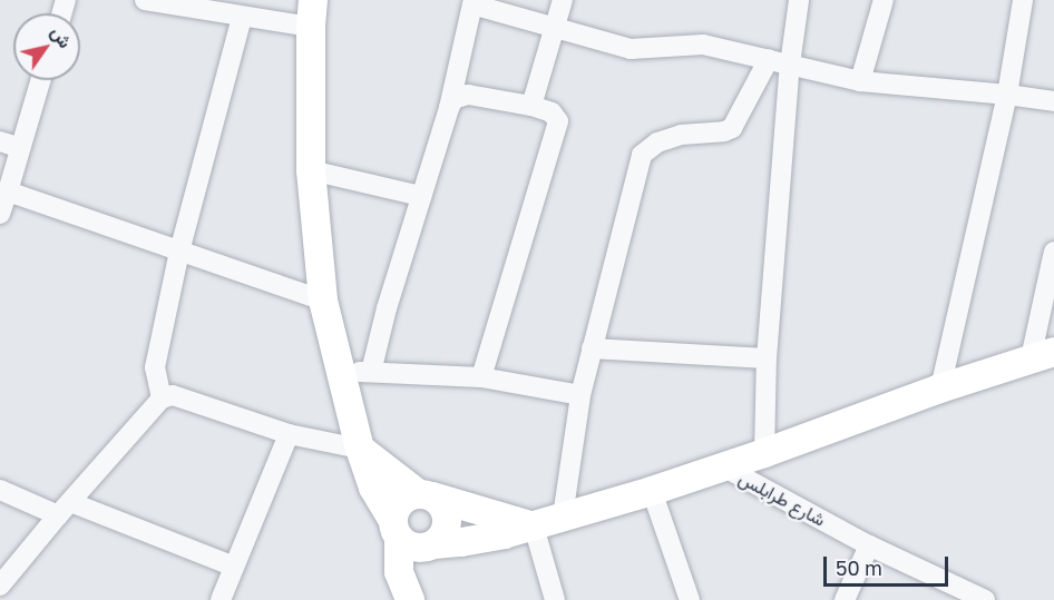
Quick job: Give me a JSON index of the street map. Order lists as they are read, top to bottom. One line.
{"streets":{"street":["شارع طرابلس"]},"scale_bar":"50 m","north":"top right"}
